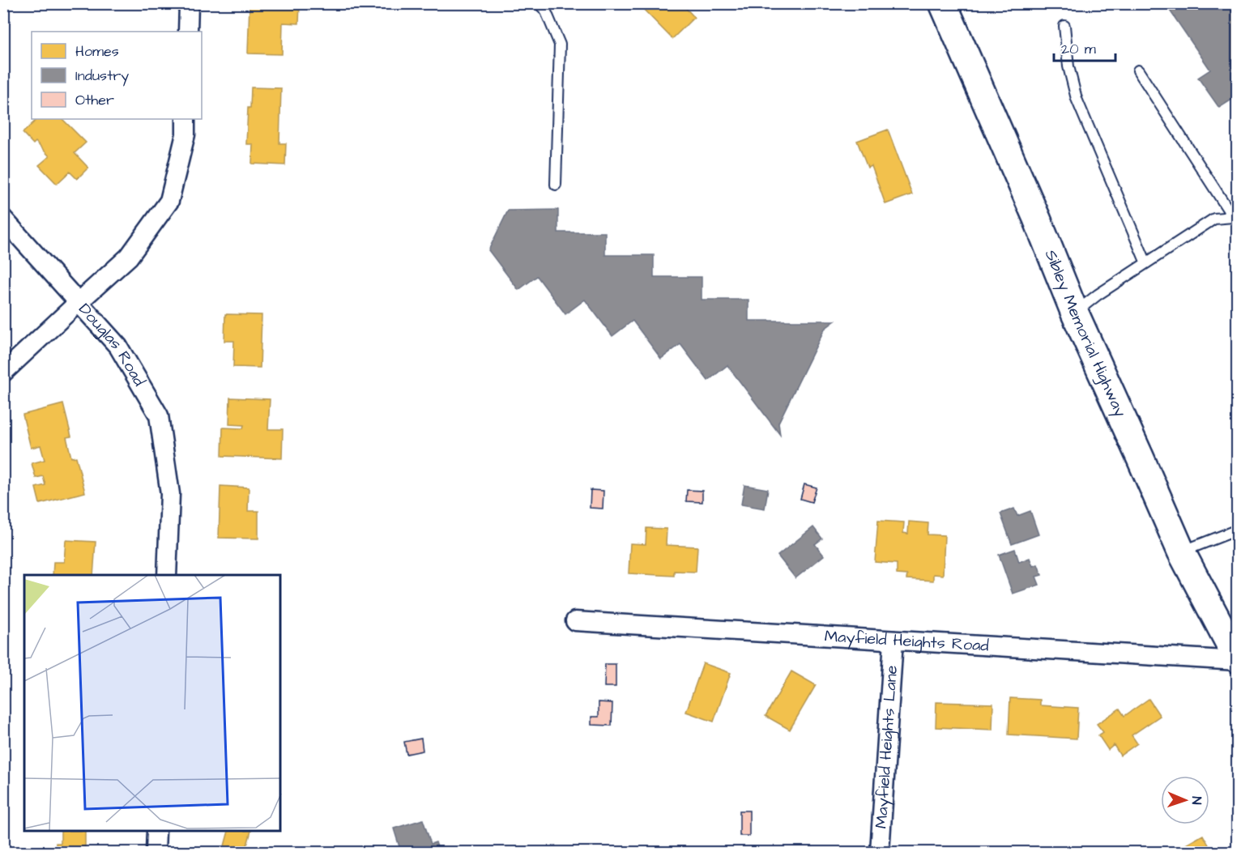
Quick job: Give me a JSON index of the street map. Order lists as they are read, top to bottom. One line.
{"streets":{"main road":["Sibley Memorial Highway"],"street":["Douglas Road","Mayfield Heights Road","Mayfield Heights Lane"]},"crossings":[["Sibley Memorial Highway","Mayfield Heights Road"],["Mayfield Heights Road","Mayfield Heights Lane"]],"legend":["Homes","Industry","Other"],"scale_bar":"20 m","north":"right"}
